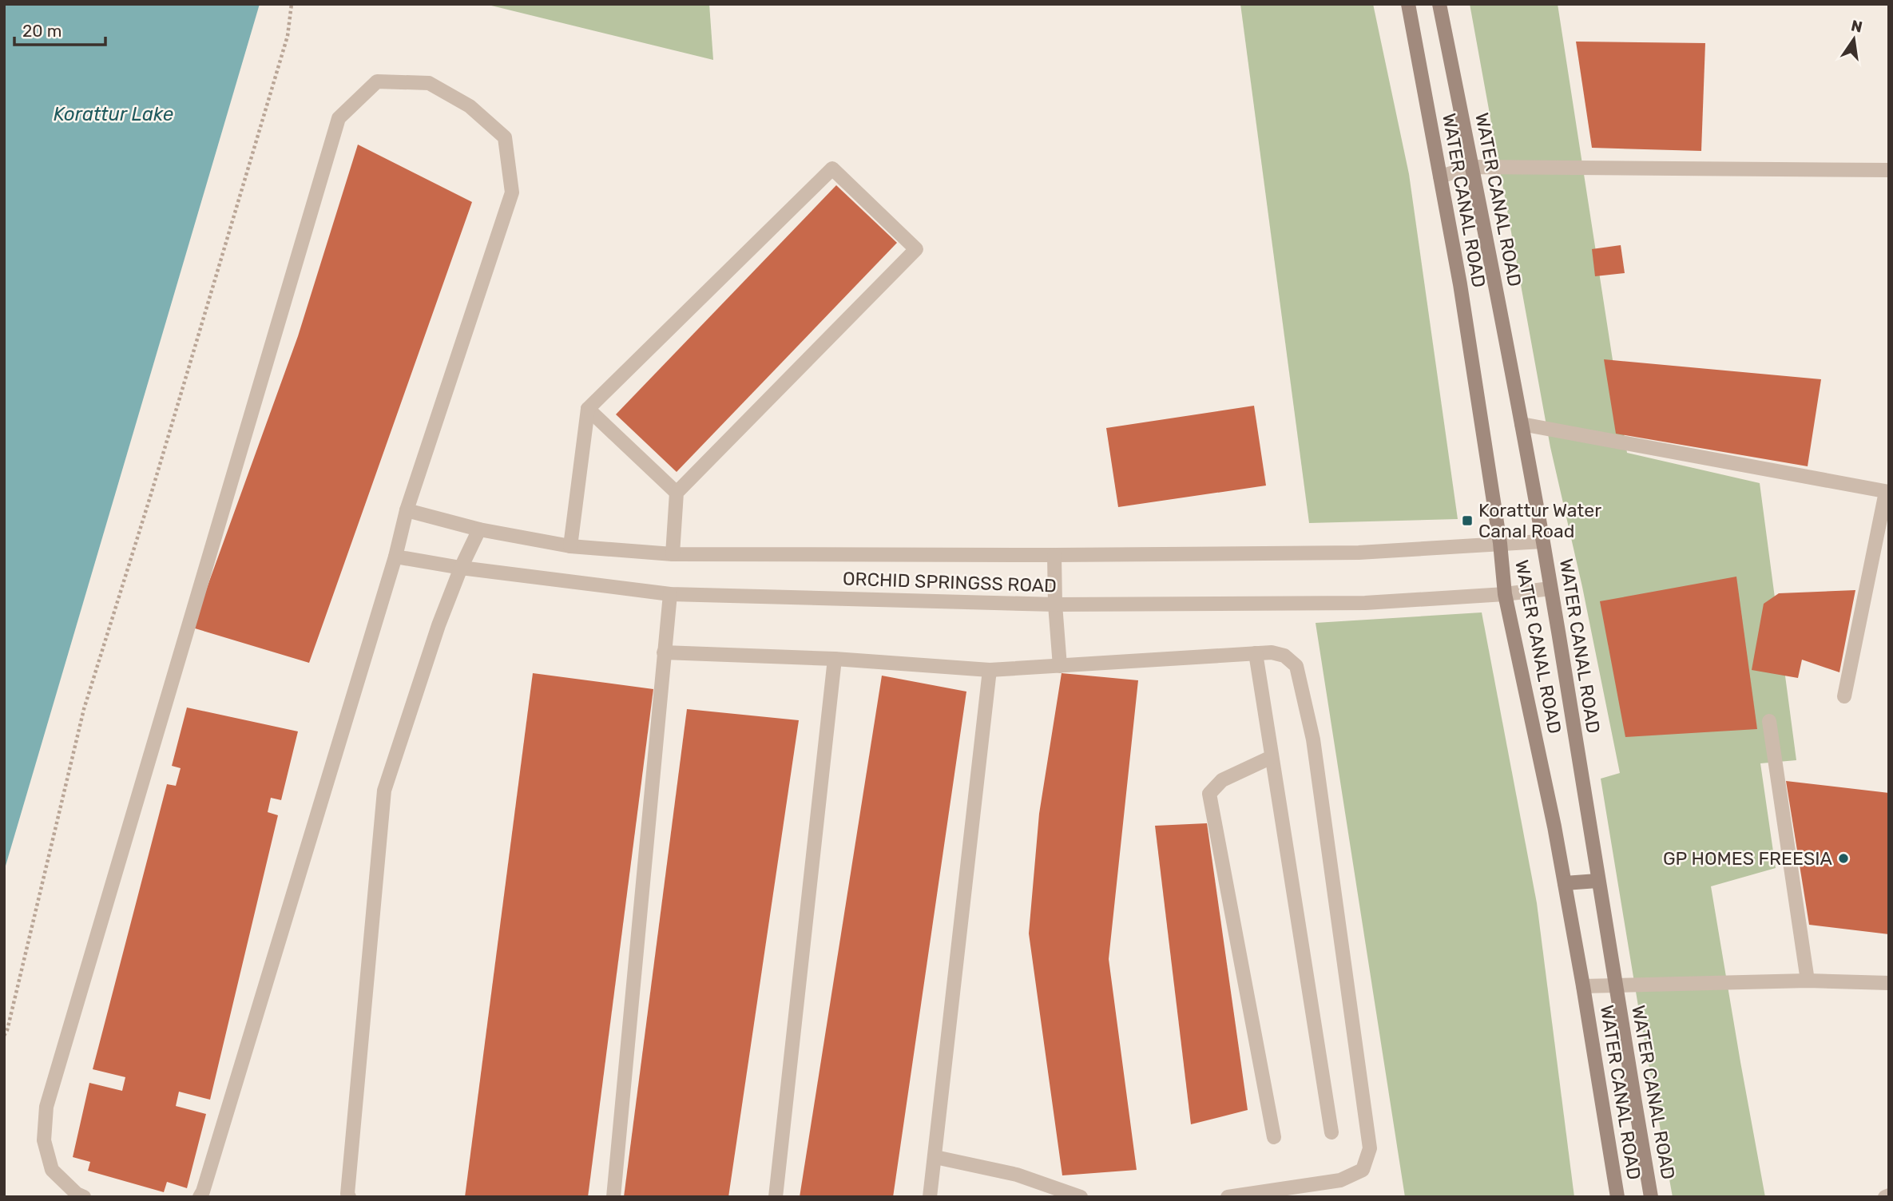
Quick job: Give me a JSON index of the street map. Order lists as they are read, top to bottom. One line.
{"streets":{"main road":["WATER CANAL ROAD"],"street":["ORCHID SPRINGSS ROAD"]},"crossings":[["WATER CANAL ROAD","ORCHID SPRINGSS ROAD"]],"water":["Korattur Lake"],"places":{"transit":["Korattur Water Canal Road"],"other":["GP HOMES FREESIA"]},"scale_bar":"20 m","north":"top"}
